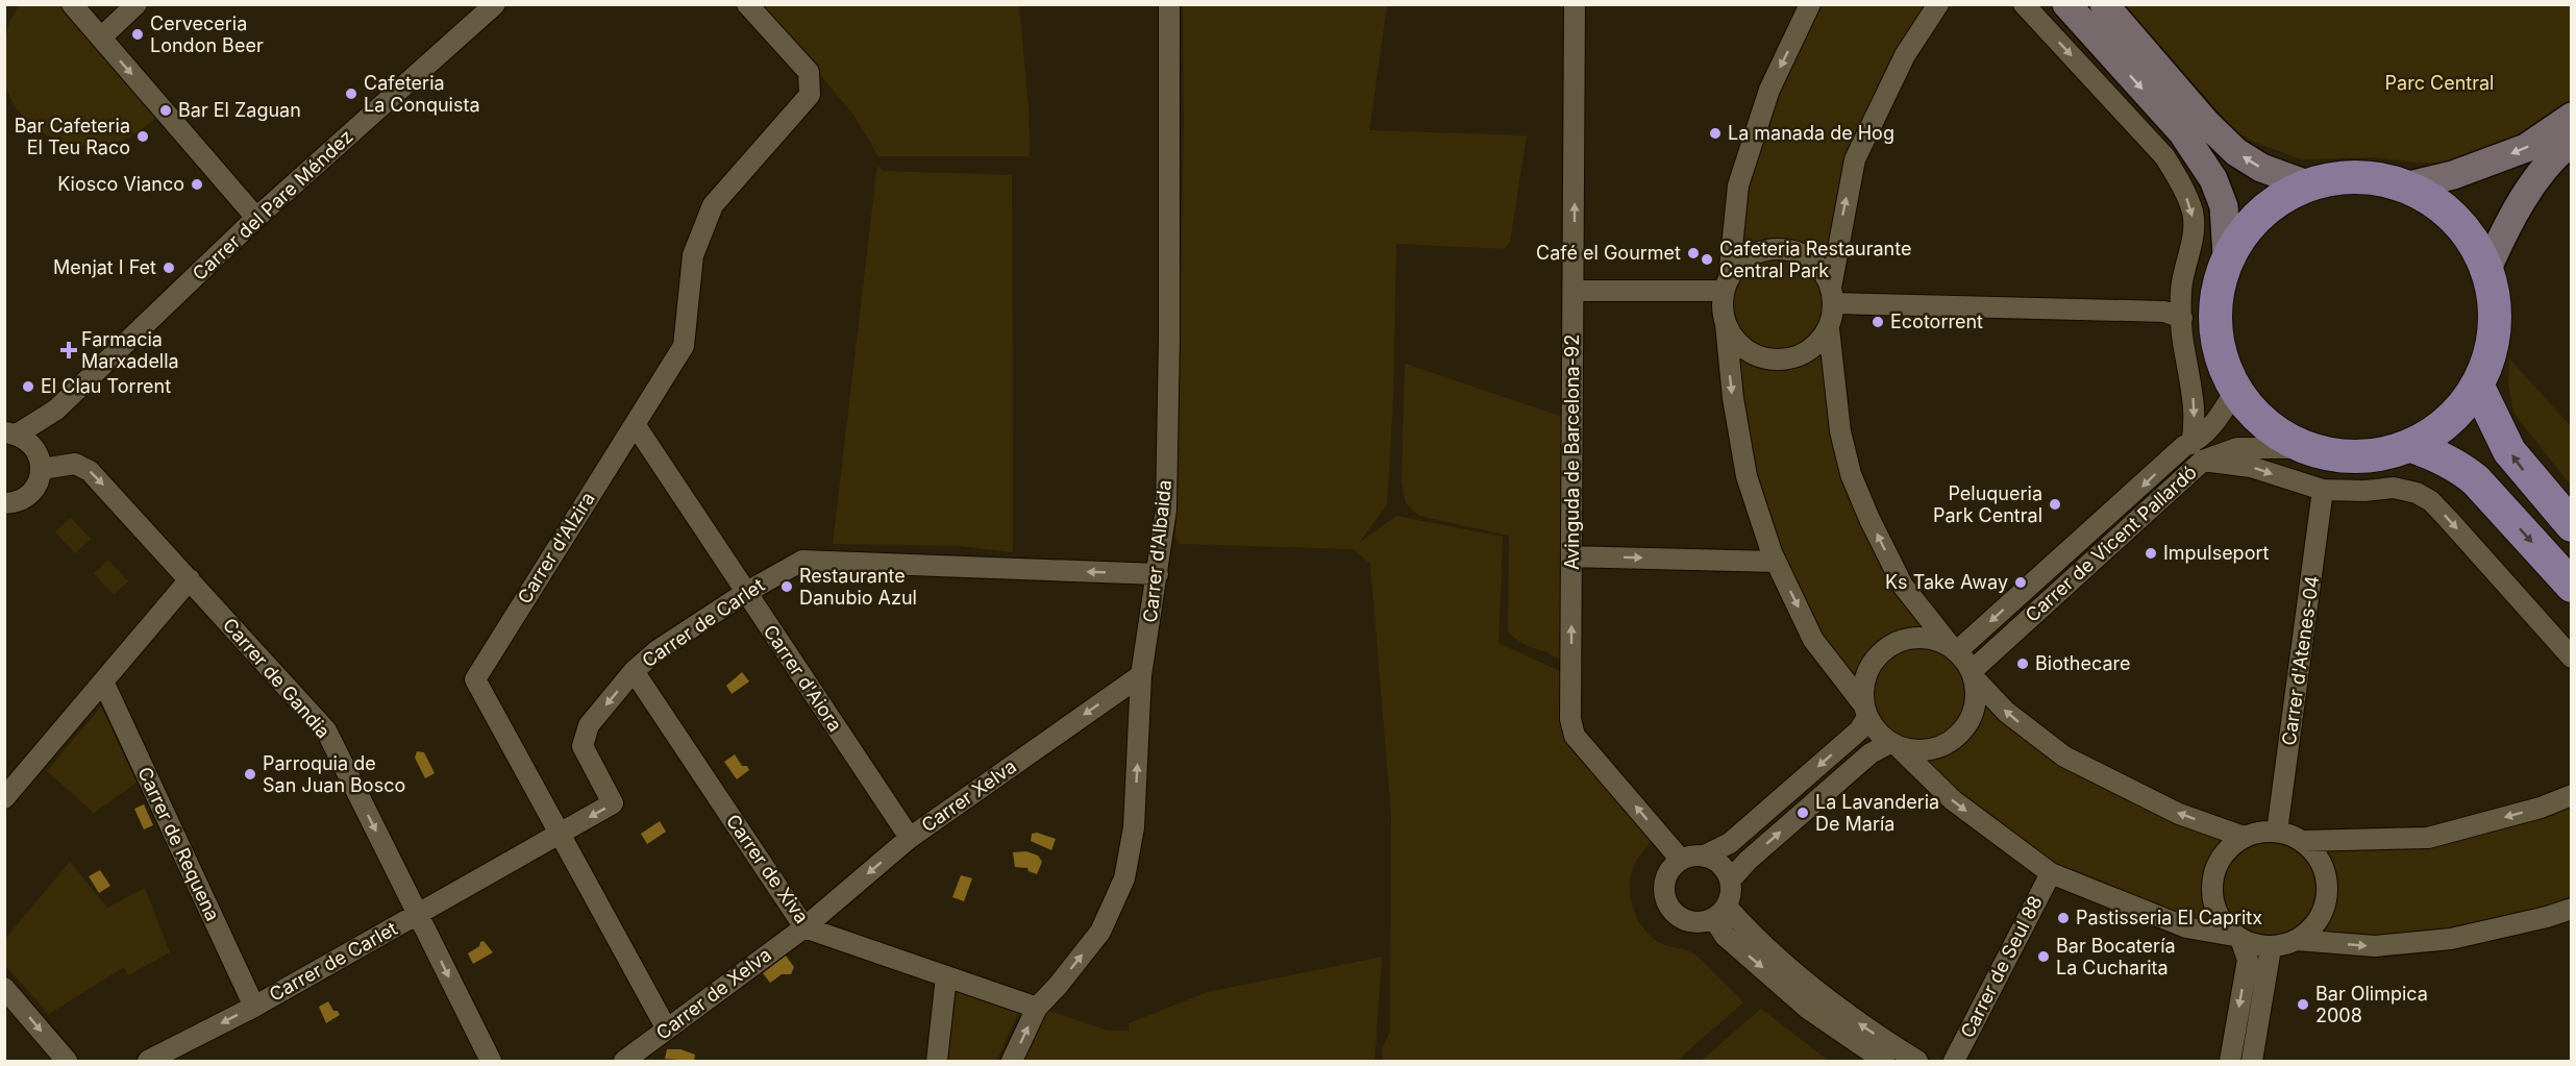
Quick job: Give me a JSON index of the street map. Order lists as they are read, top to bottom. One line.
{"streets":{"street":["Carrer del Pare Méndez","Avinguda de Barcelona-92","Carrer de Vicent Pallardó","Carrer d'Alzira","Carrer d'Albaida","Carrer de Carlet","Carrer d'Atenes-04","Carrer de Gandia","Carrer d'Aiora","Carrer Xelva","Carrer de Requena","Carrer de Xiva","Carrer de Seul 88","Carrer de Xelva"]},"crossings":[["Carrer del Pare Méndez","Carrer de Gandia"],["Carrer d'Alzira","Carrer de Carlet"],["Carrer d'Alzira","Carrer d'Aiora"],["Carrer d'Alzira","Carrer de Xelva"],["Carrer d'Albaida","Carrer de Carlet"],["Carrer d'Albaida","Carrer Xelva"],["Carrer d'Albaida","Carrer de Xiva"],["Carrer de Carlet","Carrer de Gandia"],["Carrer de Carlet","Carrer d'Aiora"],["Carrer de Carlet","Carrer de Requena"],["Carrer de Carlet","Carrer de Xiva"],["Carrer d'Aiora","Carrer Xelva"],["Carrer Xelva","Carrer de Xiva"],["Carrer Xelva","Carrer de Xelva"],["Carrer de Xiva","Carrer de Xelva"]],"one_way":["Avinguda de Barcelona-92","Carrer d'Albaida","Carrer de Carlet","Carrer de Gandia","Carrer Xelva"],"parks":["Parc Central"],"places":{"other":["Cerveceria London Beer","Cafeteria La Conquista","Bar El Zaguan","La manada de Hog","Bar Cafeteria El Teu Raco","Kiosco Vianco","Café el Gourmet","Cafeteria Restaurante Central Park","Menjat I Fet","Ecotorrent","El Clau Torrent","Peluqueria Park Central","Impulseport","Ks Take Away","Restaurante Danubio Azul","Biothecare","Parroquia de San Juan Bosco","La Lavanderia De María","Pastisseria El Capritx","Bar Bocatería La Cucharita","Bar Olimpica 2008"],"health":["Farmacia Marxadella"]}}
